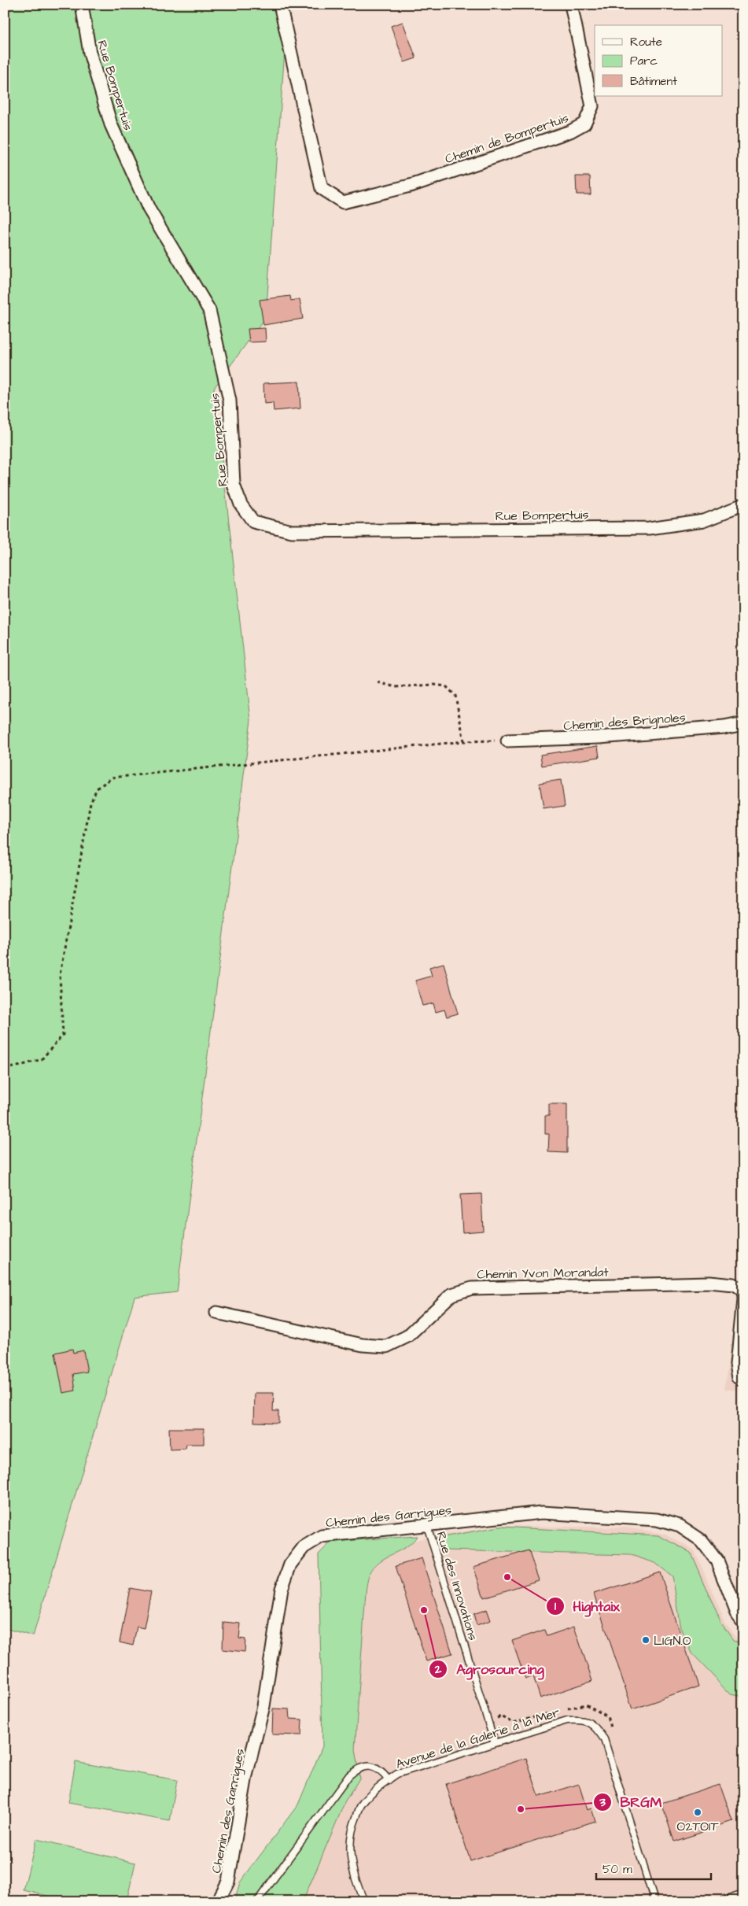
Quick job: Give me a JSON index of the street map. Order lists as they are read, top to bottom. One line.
{"streets":{"street":["Rue Bompertuis","Chemin de Bompertuis","Chemin des Brignoles","Chemin Yvon Morandat","Chemin des Garrigues"],"lane":["Rue des Innovations","Avenue de la Galerie à la Mer"]},"crossings":[["Chemin des Garrigues","Rue des Innovations"],["Rue des Innovations","Avenue de la Galerie à la Mer"]],"places":["Hightaix","Agrosourcing","LIGN.O","BRGM","O2TOIT"],"legend":["Route","Parc","Bâtiment"],"scale_bar":"50 m"}
